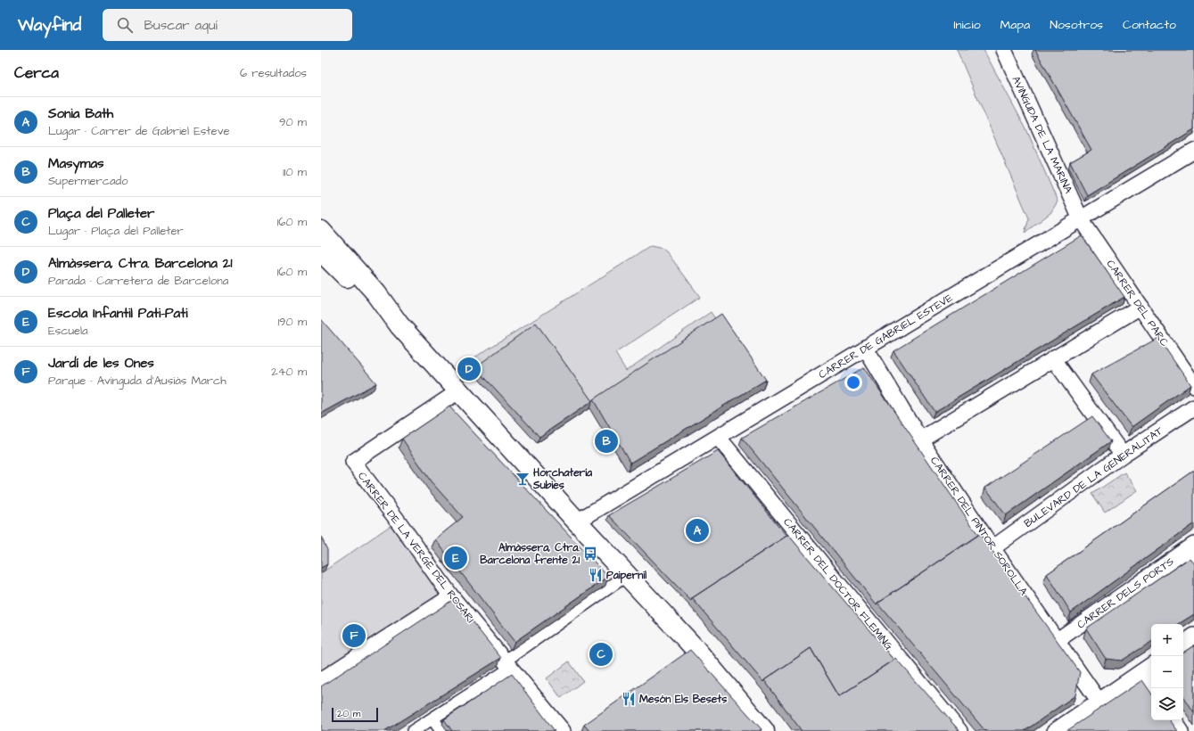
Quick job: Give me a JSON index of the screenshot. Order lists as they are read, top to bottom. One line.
{"streets":{"street":["AVINGUDA DE LA MARINA","CARRER DEL PARC","CARRER DE GABRIEL ESTEVE","BULEVARD DE LA GENERALITAT","CARRER DEL PINTOR SOROLLA","CARRER DE LA VERGE DEL ROSARI","CARRER DEL DOCTOR FLEMING","CARRER DELS PORTS"]},"crossings":[["AVINGUDA DE LA MARINA","CARRER DEL PARC"],["AVINGUDA DE LA MARINA","CARRER DE GABRIEL ESTEVE"],["CARRER DEL PARC","CARRER DE GABRIEL ESTEVE"],["CARRER DE GABRIEL ESTEVE","CARRER DEL PINTOR SOROLLA"],["CARRER DE GABRIEL ESTEVE","CARRER DEL DOCTOR FLEMING"],["BULEVARD DE LA GENERALITAT","CARRER DEL PINTOR SOROLLA"],["CARRER DEL PINTOR SOROLLA","CARRER DELS PORTS"]],"places":{"bar":["Horchatería Subies"],"bus stop":["Almàssera, Ctra. Barcelona frente 21"],"restaurant":["Paipernil","Mesón Els Besets"]},"scale_bar":"20 m","page":{"header":"Wayfind","search":"Buscar aquí","nav":["Inicio","Mapa","Nosotros","Contacto"],"heading":["Cerca","6 resultados"],"list":[{"mark":"A","name":"Sonia Bath","note":"Lugar · Carrer de Gabriel Esteve","value":"90 m"},{"mark":"B","name":"Masymas","note":"Supermercado","value":"110 m"},{"mark":"C","name":"Plaça del Palleter","note":"Lugar · Plaça del Palleter","value":"160 m"},{"mark":"D","name":"Almàssera, Ctra. Barcelona 21","note":"Parada · Carretera de Barcelona","value":"160 m"},{"mark":"E","name":"Escola Infantil Pati-Pati","note":"Escuela","value":"190 m"},{"mark":"F","name":"Jardí de les Ones","note":"Parque · Avinguda d'Ausiàs March","value":"240 m"}],"pins":["D","B","A","E","F","C"],"map_buttons":["+","−"],"scale":"20 m"}}
